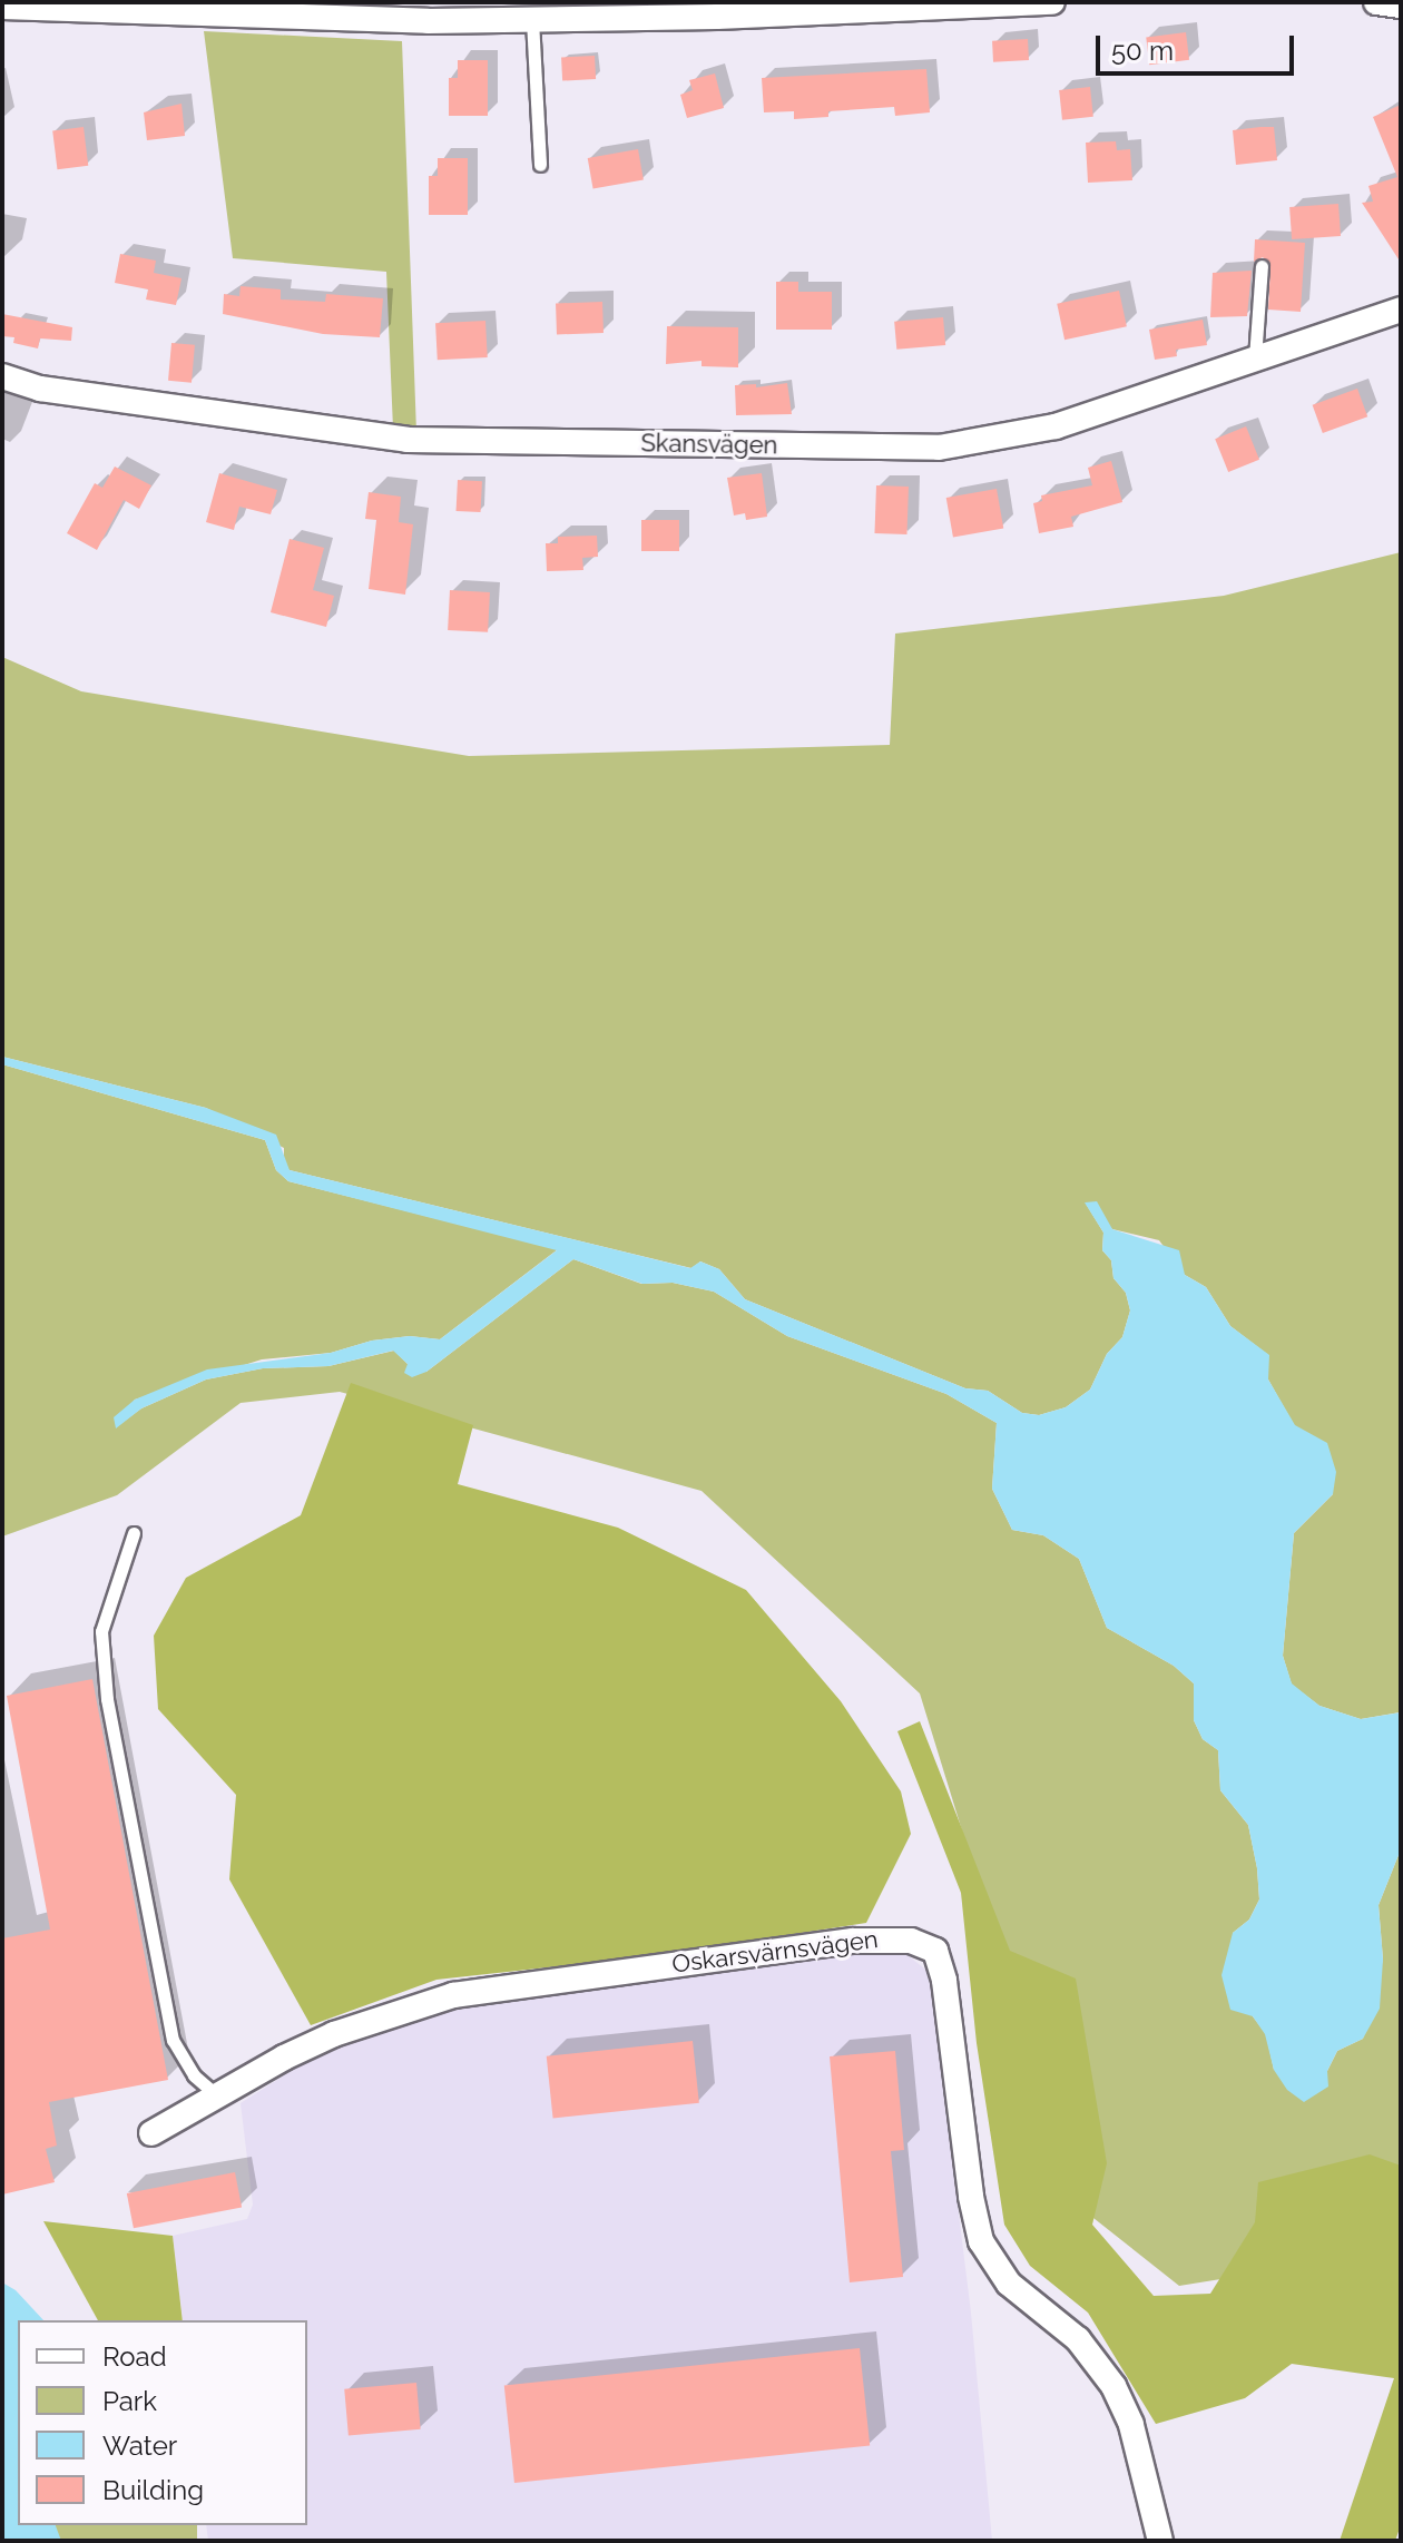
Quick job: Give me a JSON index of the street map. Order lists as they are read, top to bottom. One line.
{"streets":{"street":["Skansvägen","Oskarsvärnsvägen"]},"legend":["Road","Park","Water","Building"],"scale_bar":"50 m"}
